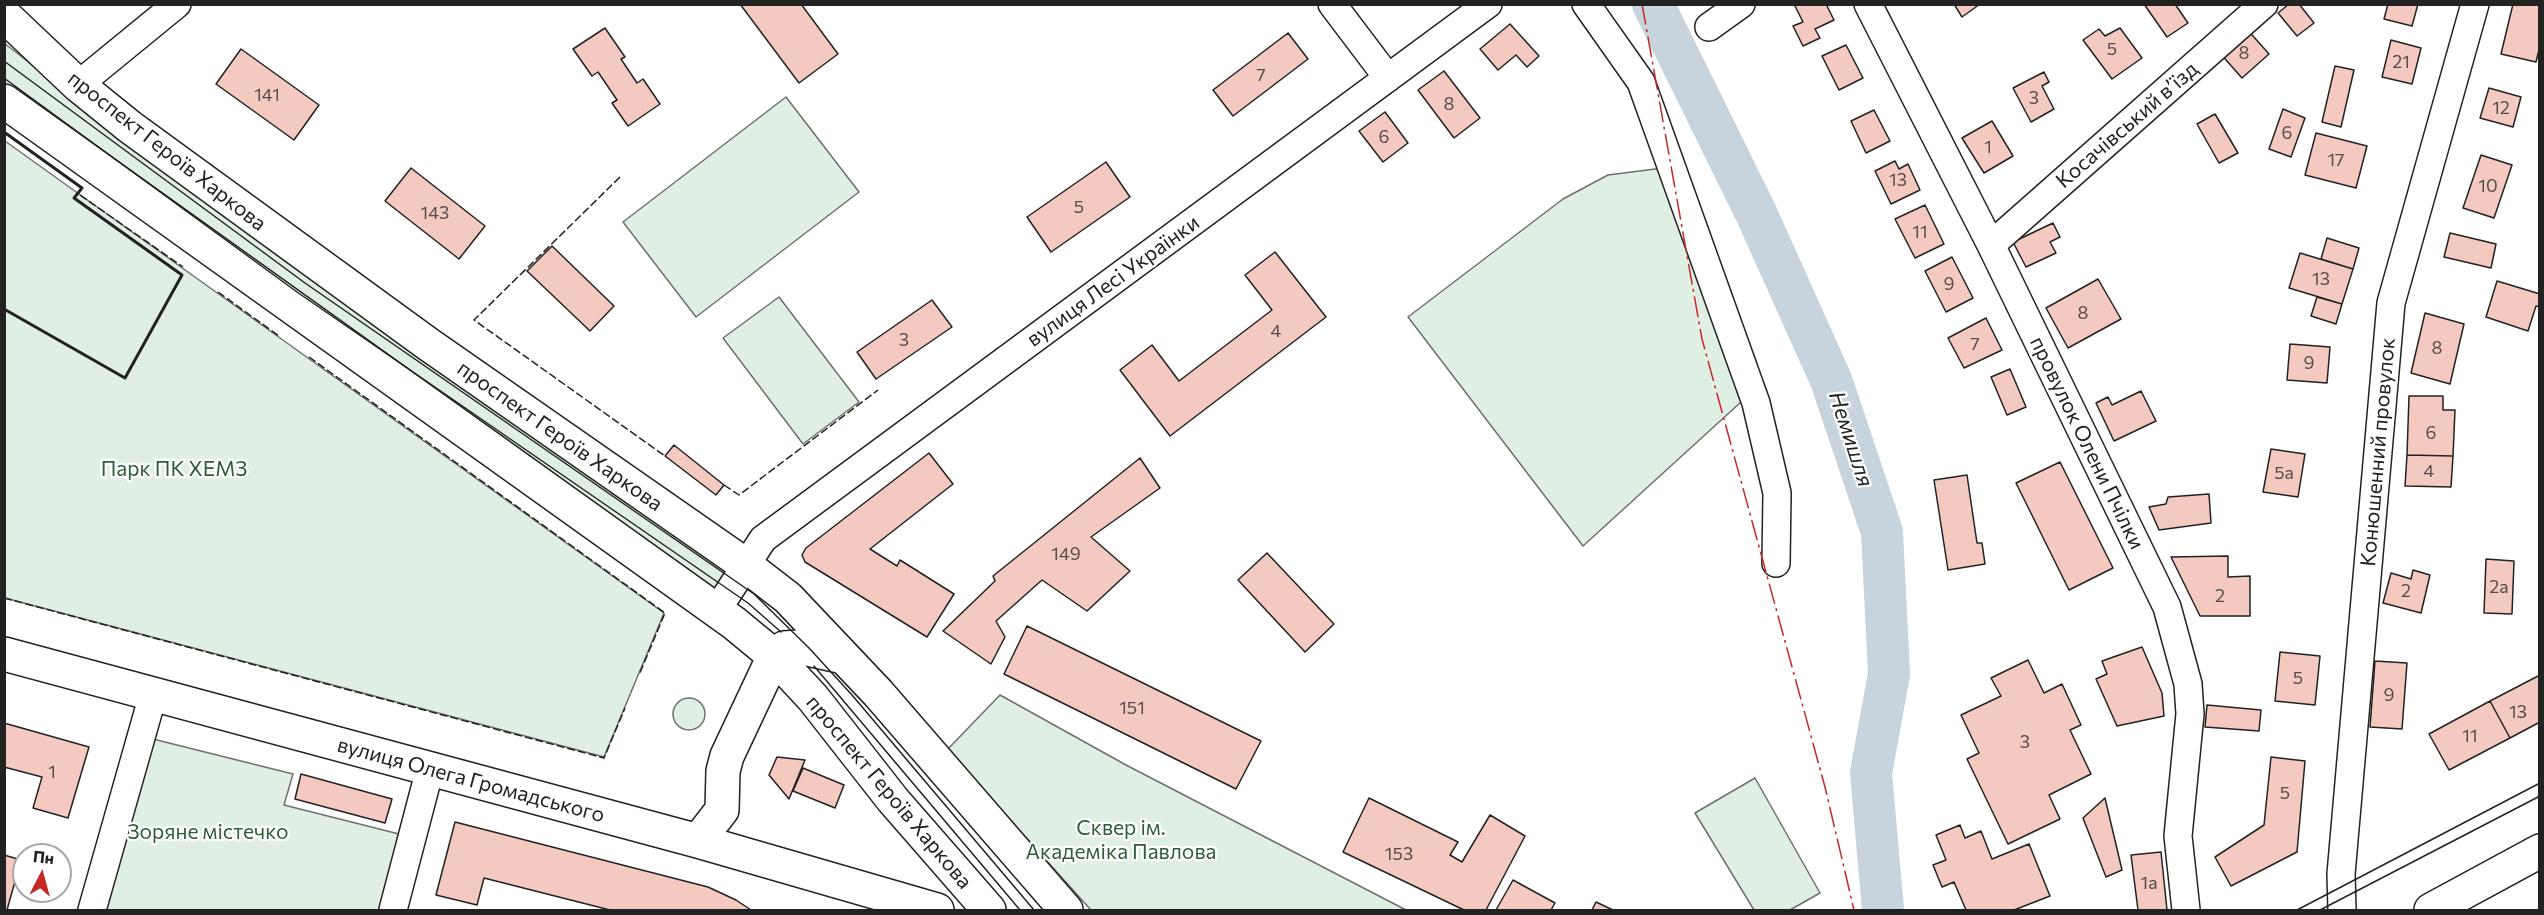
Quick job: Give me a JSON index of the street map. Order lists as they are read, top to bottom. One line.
{"streets":{"main road":["проспект Героїв Харкова","вулиця Олега Громадського"],"street":["Косачівський в’їзд","вулиця Лесі Українки","провулок Олени Пчілки","Конюшенний провулок"]},"crossings":[["Косачівський в’їзд","провулок Олени Пчілки"],["проспект Героїв Харкова","вулиця Лесі Українки"]],"water":["Немишля"],"parks":["Парк ПК ХЕМЗ","Сквер ім. Академіка Павлова","Зоряне містечко"],"house_numbers":["5","8","21","7","141","3","8","12","6","6","1","17","13","10","5","143","11","13","9","8","4","3","7","8","9","6","4","5а","149","2а","2","2","5","9","151","13","11","3","1","5","153","1а"],"north":"top"}
